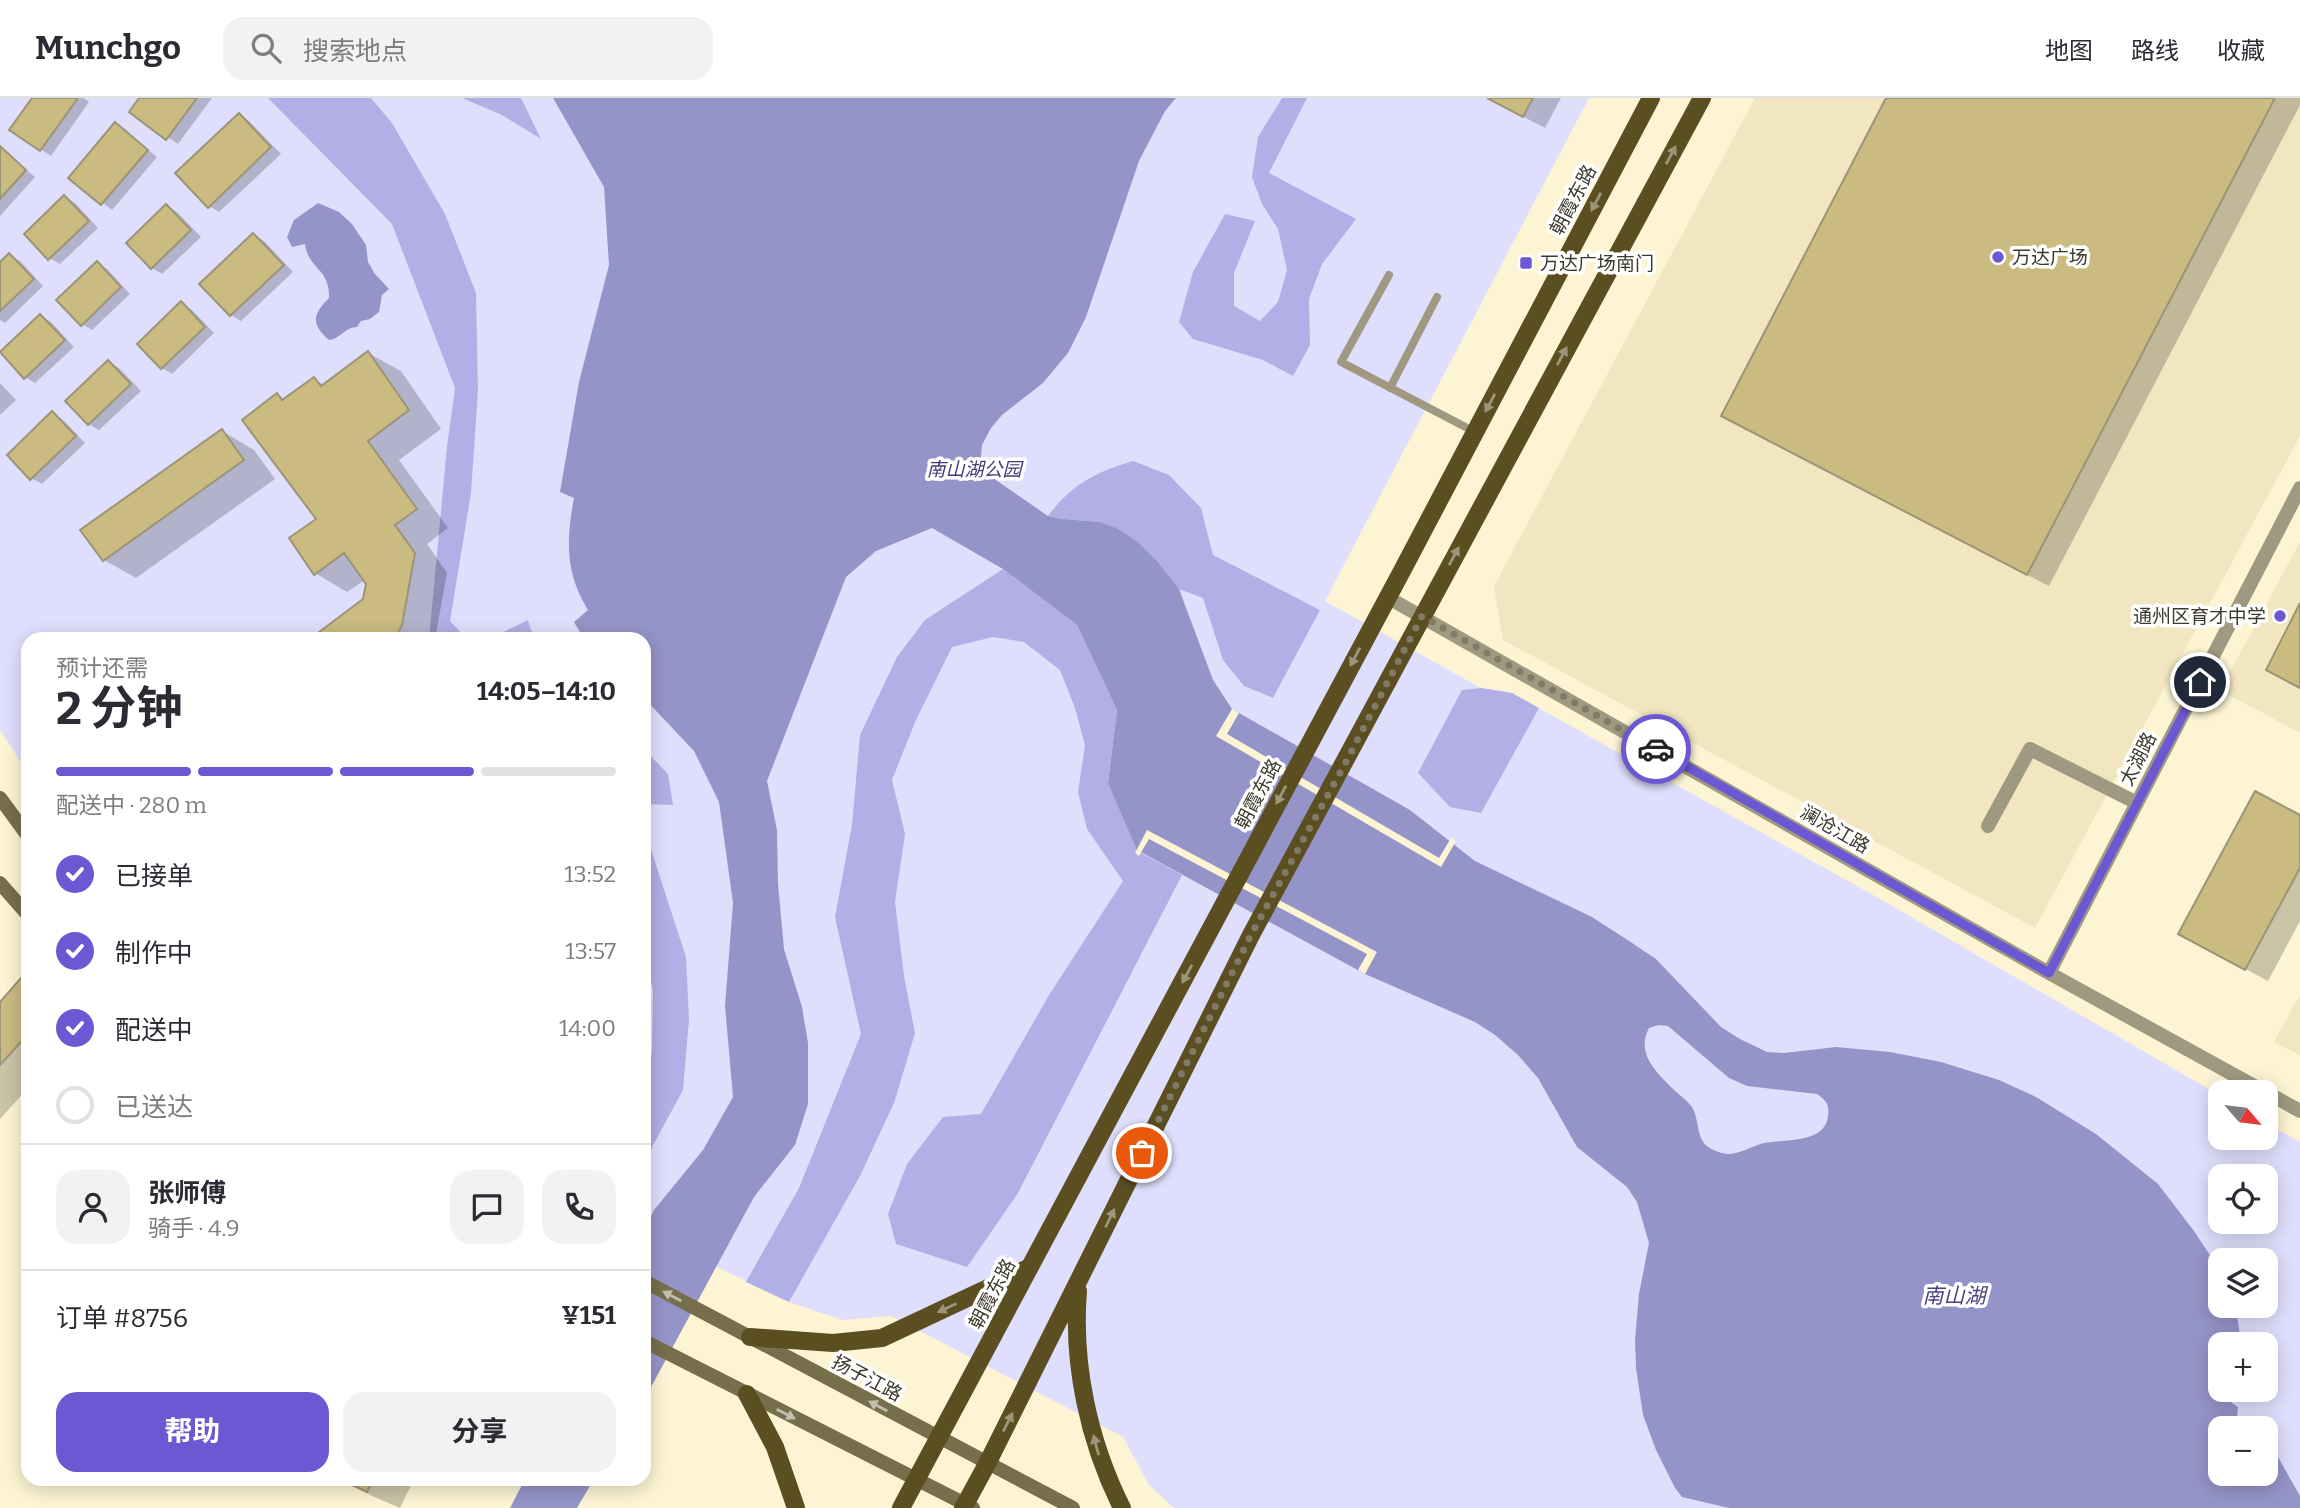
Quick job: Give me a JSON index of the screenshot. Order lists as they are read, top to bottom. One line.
{"streets":{"main road":["朝霞东路","扬子江路"],"street":["太湖路","澜沧江路"]},"crossings":[["朝霞东路","澜沧江路"],["朝霞东路","扬子江路"],["太湖路","澜沧江路"]],"water":["南山湖"],"parks":["南山湖公园"],"places":{"other":["万达广场","通州区育才中学"],"transit":["万达广场南门"]},"north":"bottom right","page":{"header":"Munchgo","search":"搜索地点","nav":["地图","路线","收藏"],"heading":["2 分钟","预计还需","14:05–14:10"],"panel":["张师傅","骑手 · 4.9","订单 #8756","¥151"],"bar":"配送中 · 280 m","list":[["已接单","13:52"],["制作中","13:57"],["配送中","14:00"],"已送达"],"map_buttons":["+","−"],"buttons":["帮助","分享"]}}
